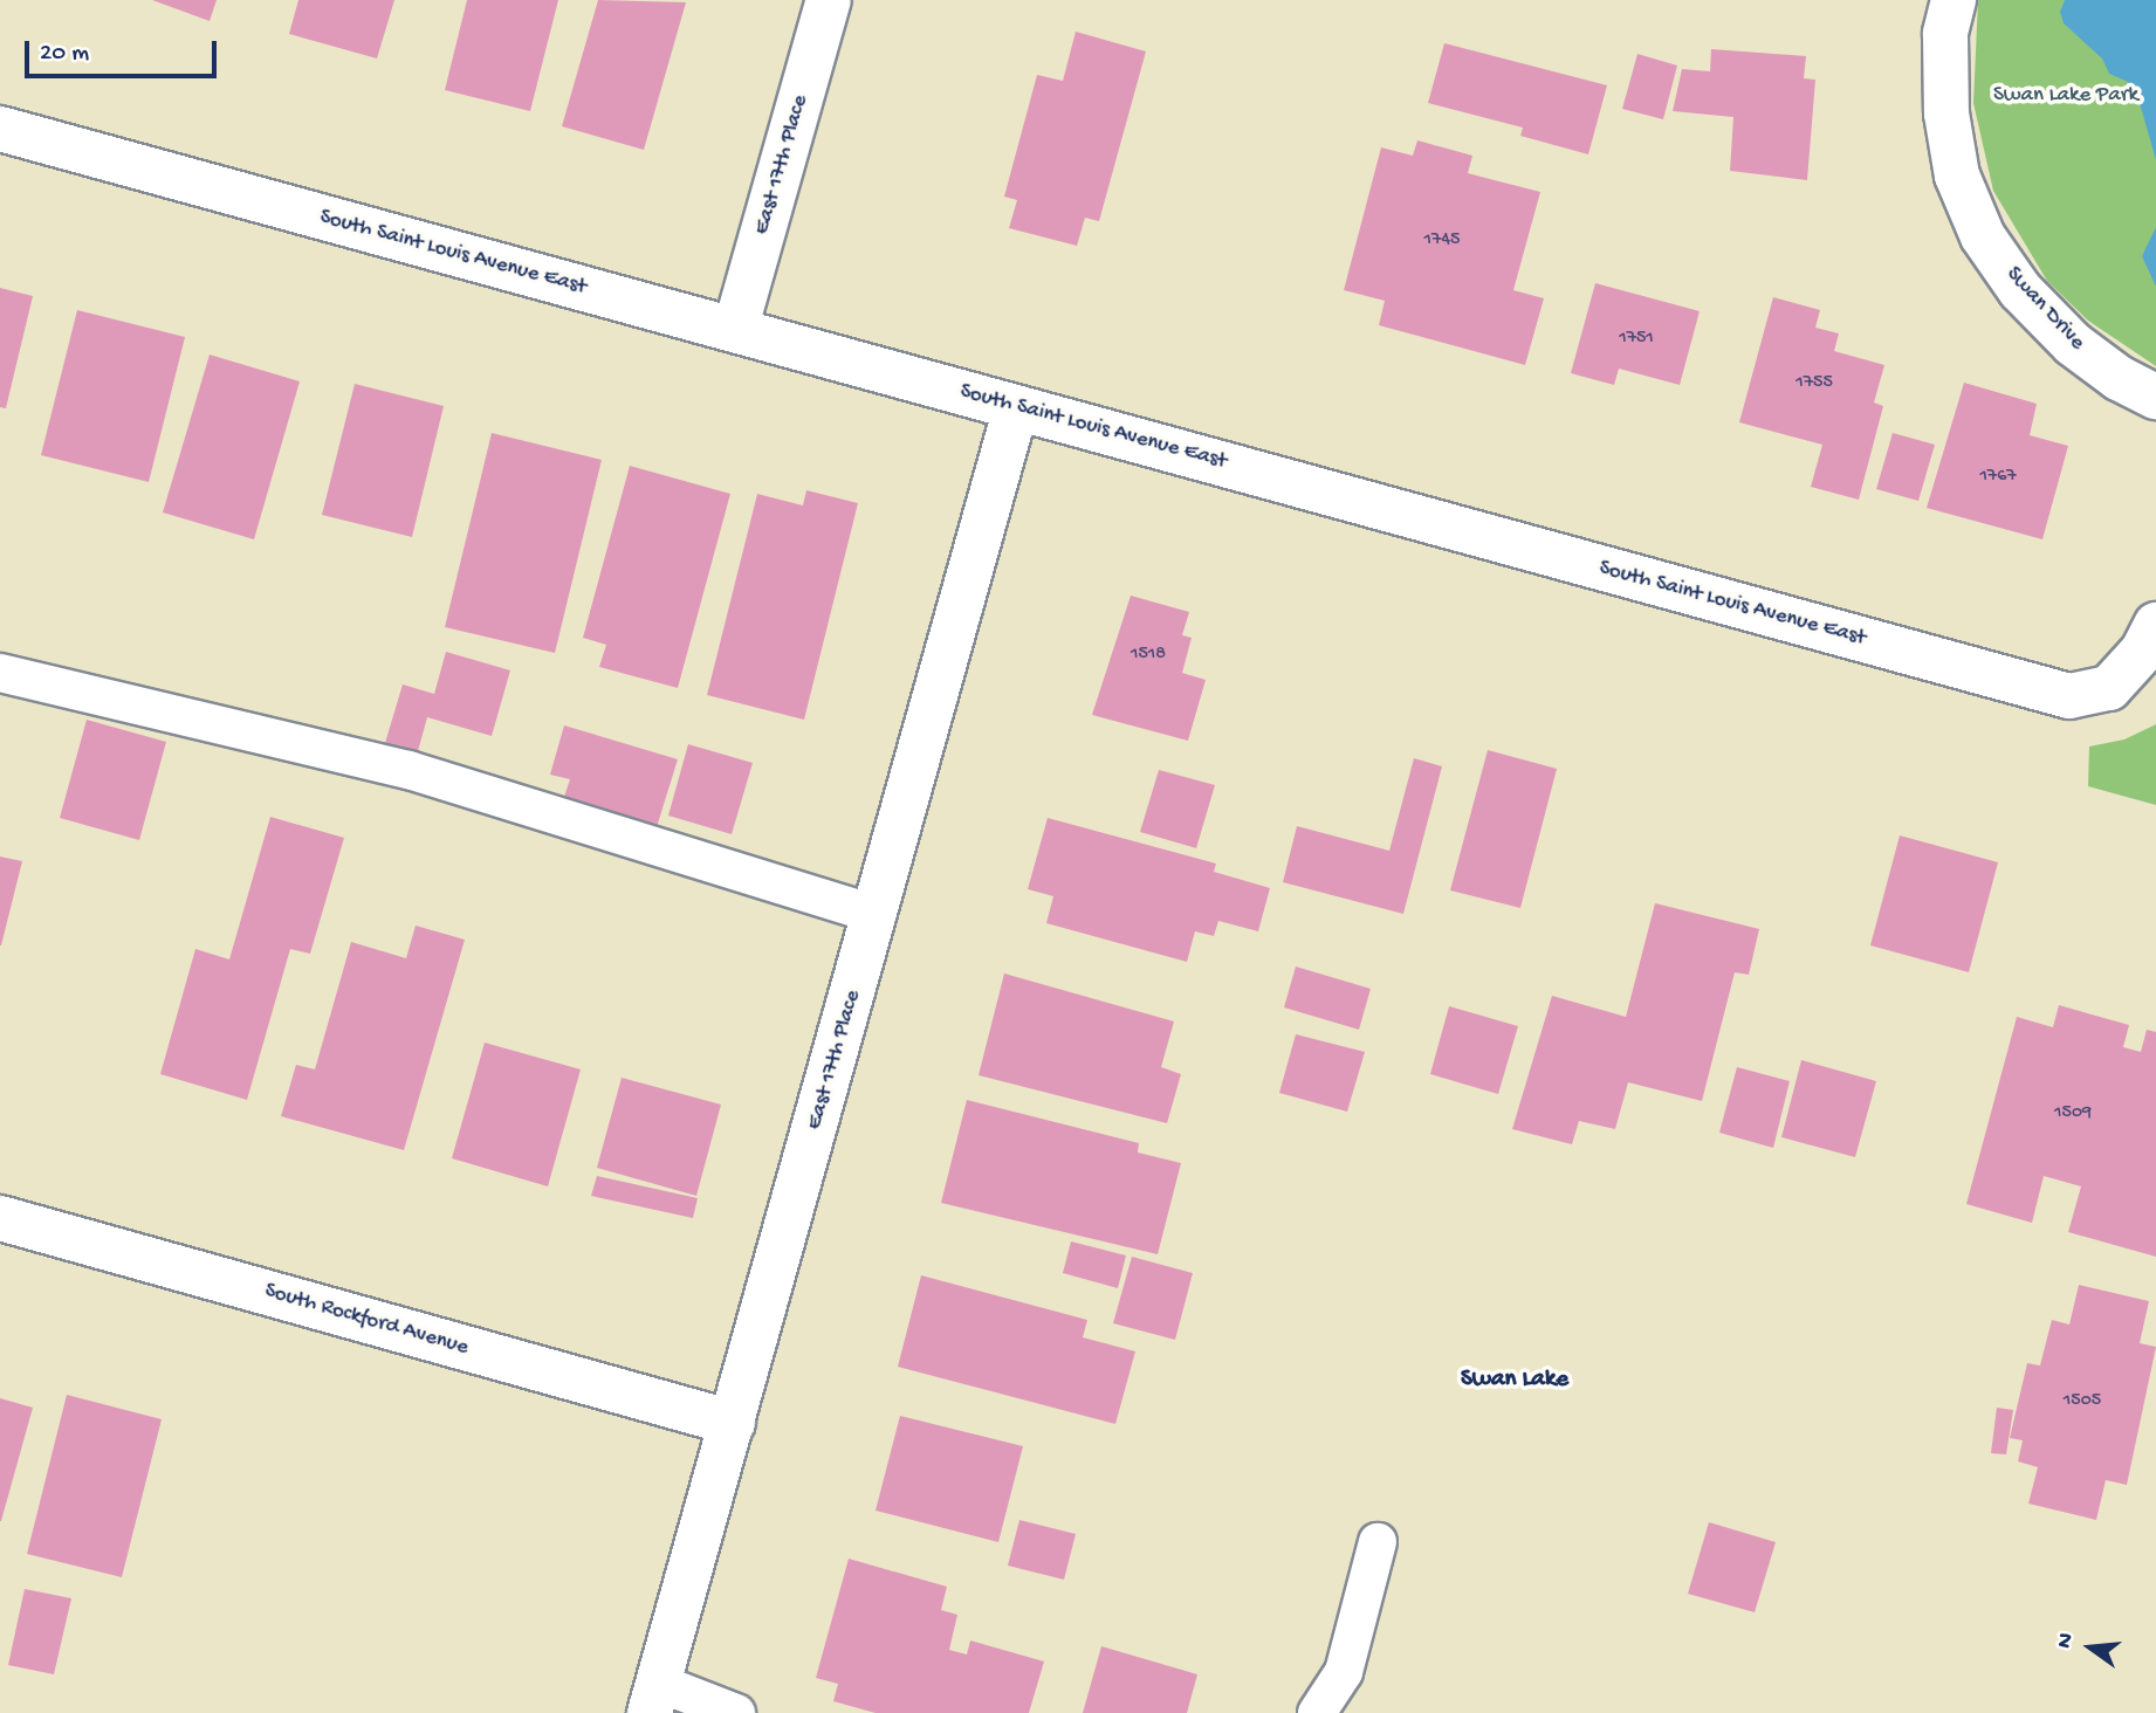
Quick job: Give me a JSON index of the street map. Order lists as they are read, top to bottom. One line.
{"streets":{"street":["East 17th Place","South Saint Louis Avenue East","Swan Drive","South Rockford Avenue"]},"crossings":[["East 17th Place","South Saint Louis Avenue East"],["East 17th Place","South Rockford Avenue"]],"districts":["Swan Lake"],"parks":["Swan Lake Park"],"house_numbers":["1745","1751","1755","1767","1518","1509","1505"],"scale_bar":"20 m","north":"left"}
